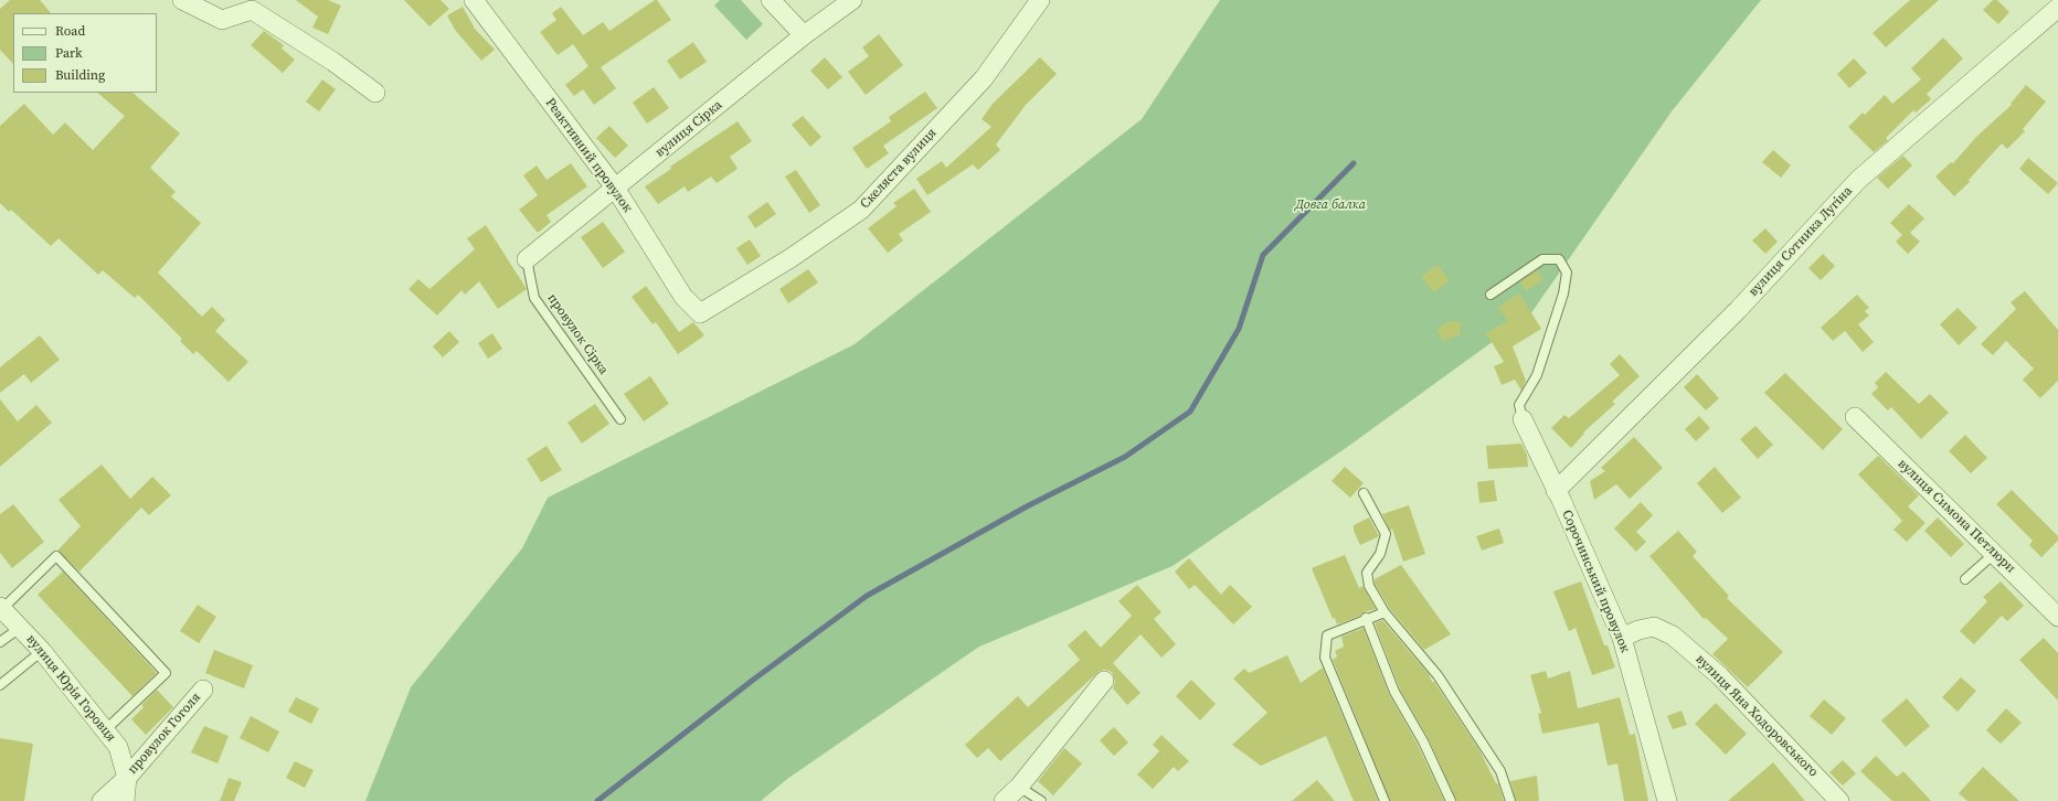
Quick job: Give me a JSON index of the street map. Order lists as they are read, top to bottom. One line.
{"streets":{"street":["вулиця Сірка","Реактивний провулок","Скеляста вулиця","вулиця Сотника Лугіна","вулиця Симона Петлюри","Сорочинський провулок","вулиця Юрія Горовця","вулиця Яна Ходоровського","провулок Гоголя"],"lane":["провулок Сірка"]},"crossings":[["вулиця Сірка","Реактивний провулок"],["вулиця Сірка","провулок Сірка"],["Реактивний провулок","Скеляста вулиця"],["вулиця Сотника Лугіна","Сорочинський провулок"],["Сорочинський провулок","вулиця Яна Ходоровського"],["вулиця Юрія Горовця","провулок Гоголя"]],"parks":["Довга балка"],"legend":["Road","Park","Building"]}
